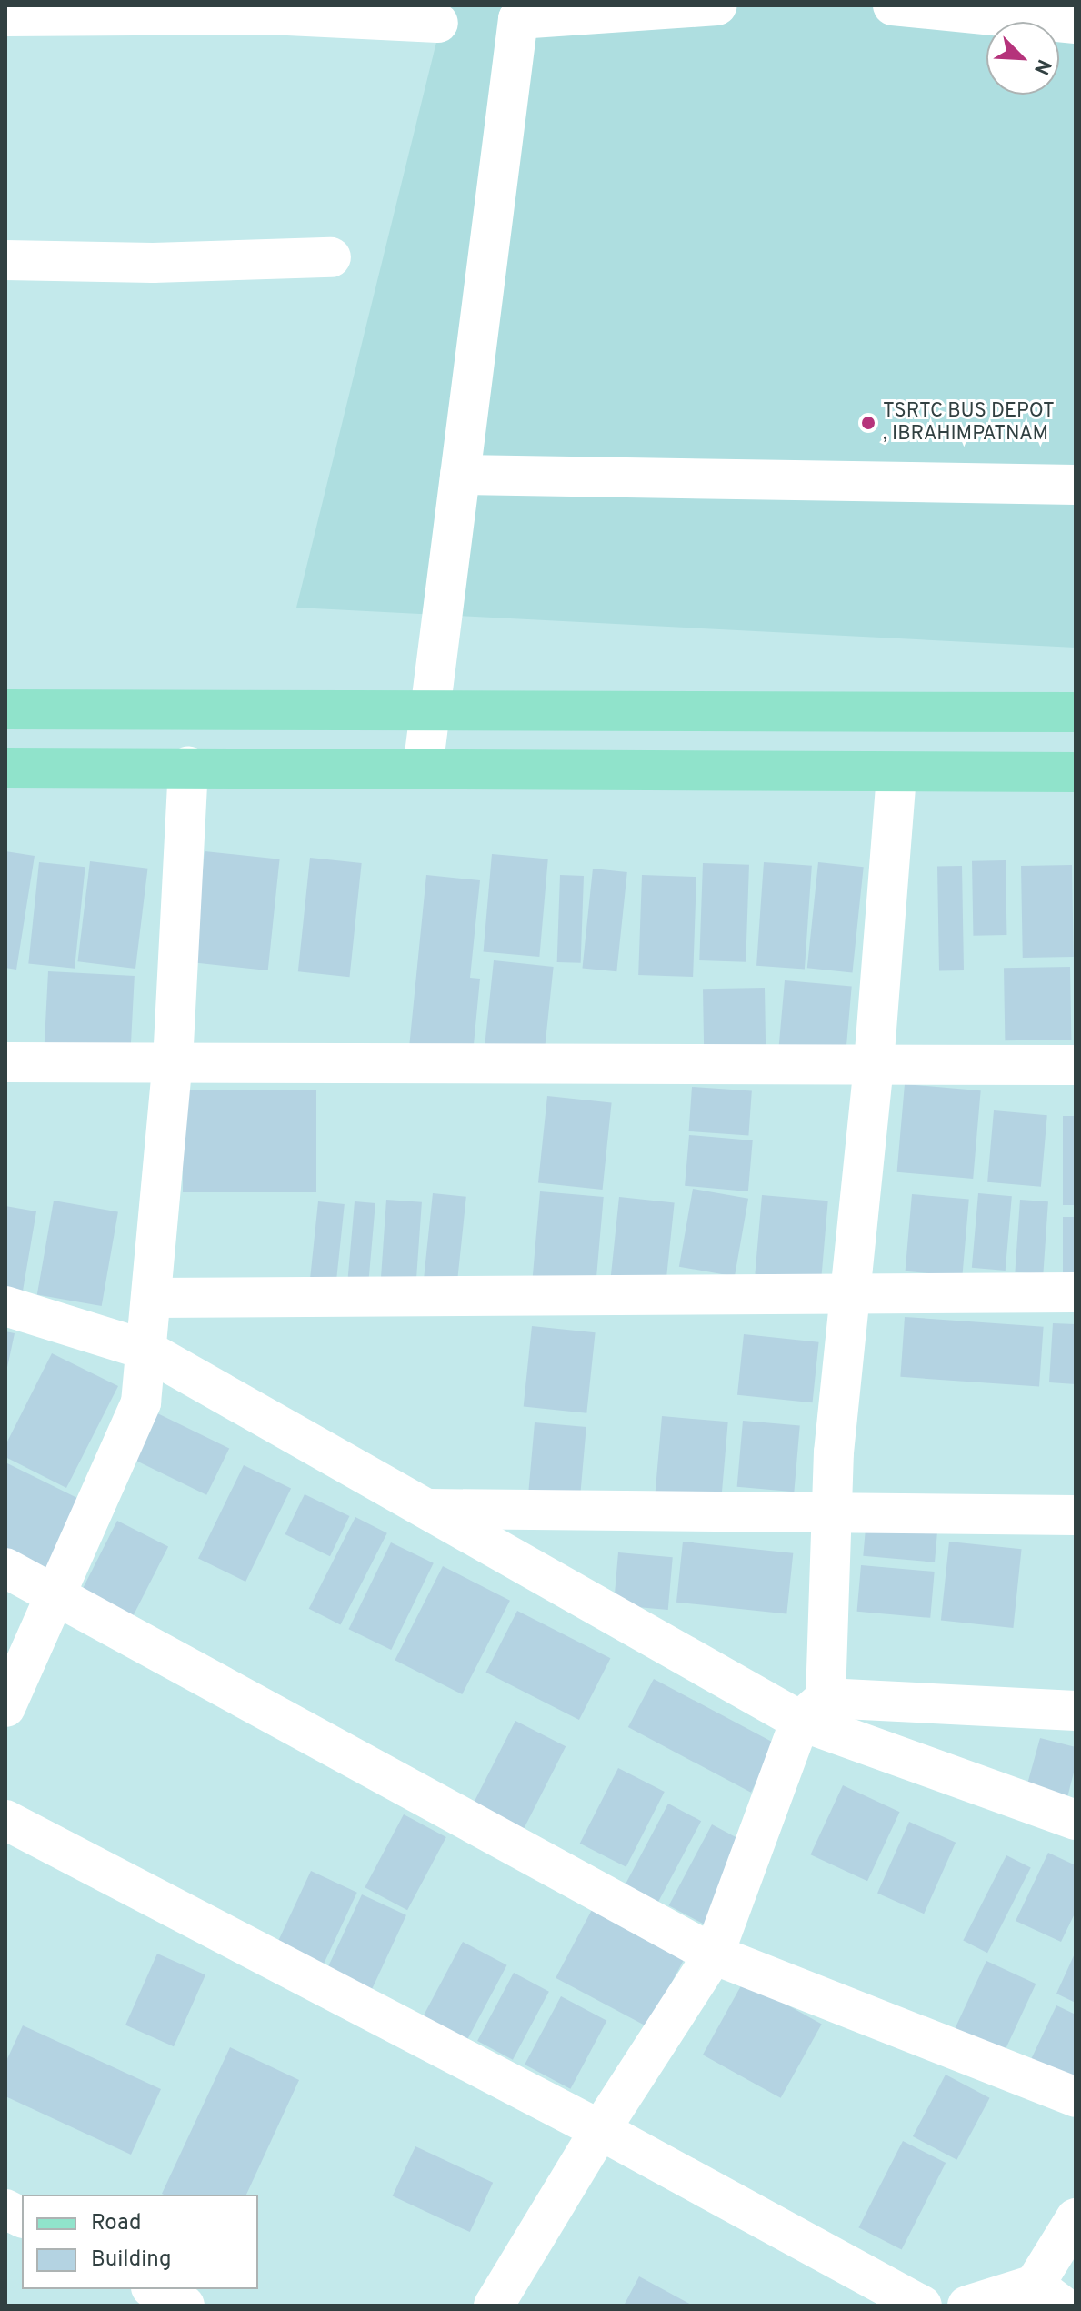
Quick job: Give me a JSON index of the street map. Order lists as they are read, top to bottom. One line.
{"places":["TSRTC BUS DEPOT , IBRAHIMPATNAM"],"legend":["Road","Building"],"north":"bottom right"}
